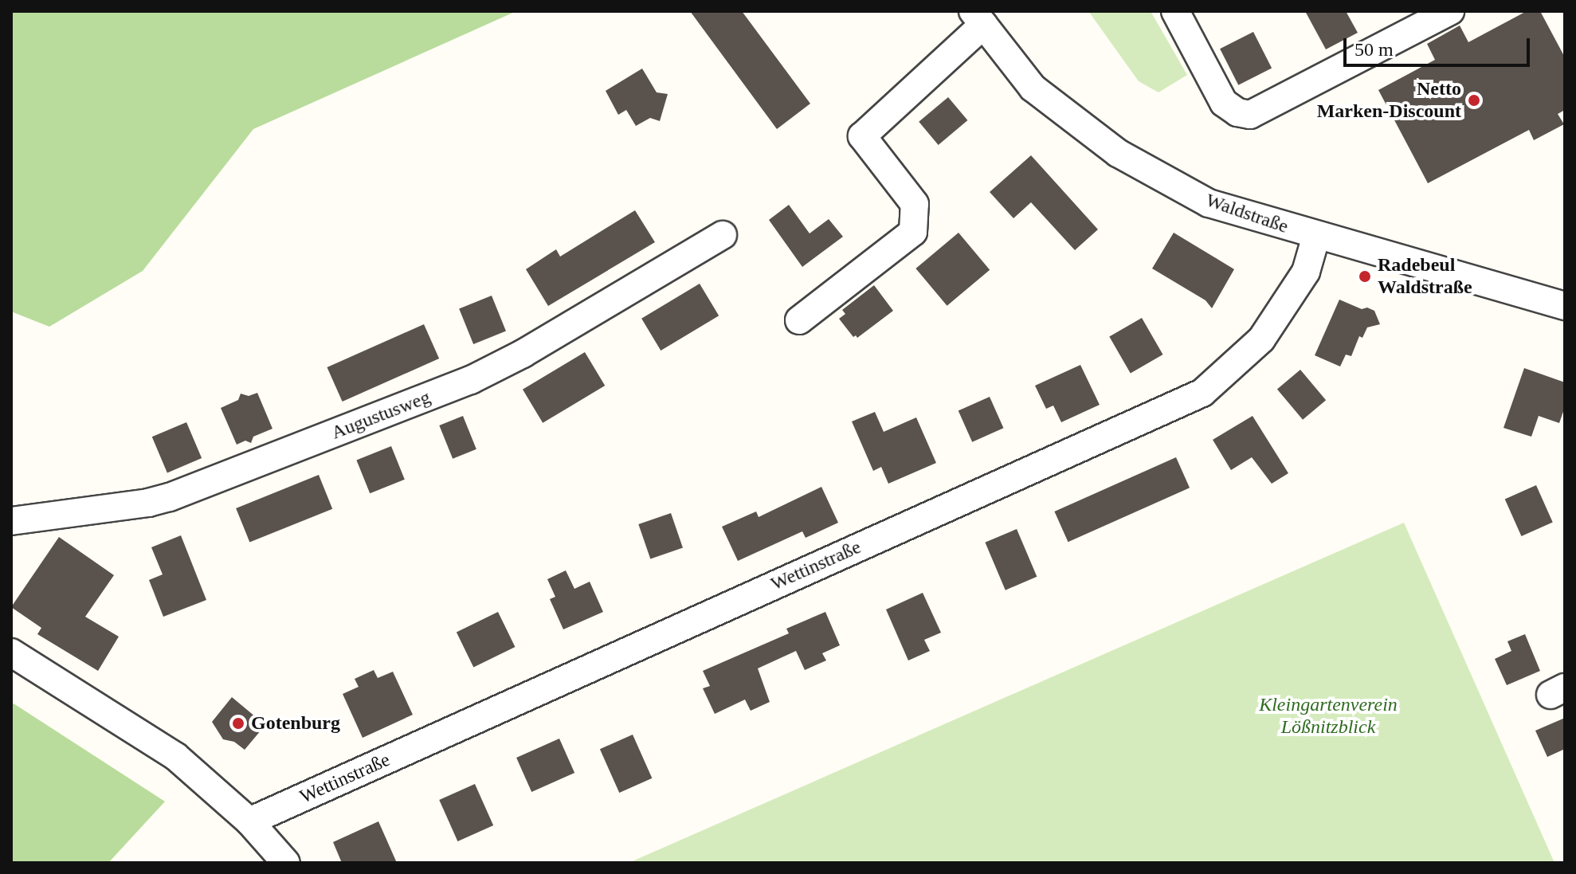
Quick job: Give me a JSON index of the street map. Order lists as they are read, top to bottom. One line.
{"streets":{"street":["Waldstraße","Augustusweg","Wettinstraße"]},"crossings":[["Waldstraße","Wettinstraße"]],"parks":["Kleingartenverein Lößnitzblick"],"places":["Netto Marken-Discount","Radebeul Waldstraße","Gotenburg"],"scale_bar":"50 m"}
